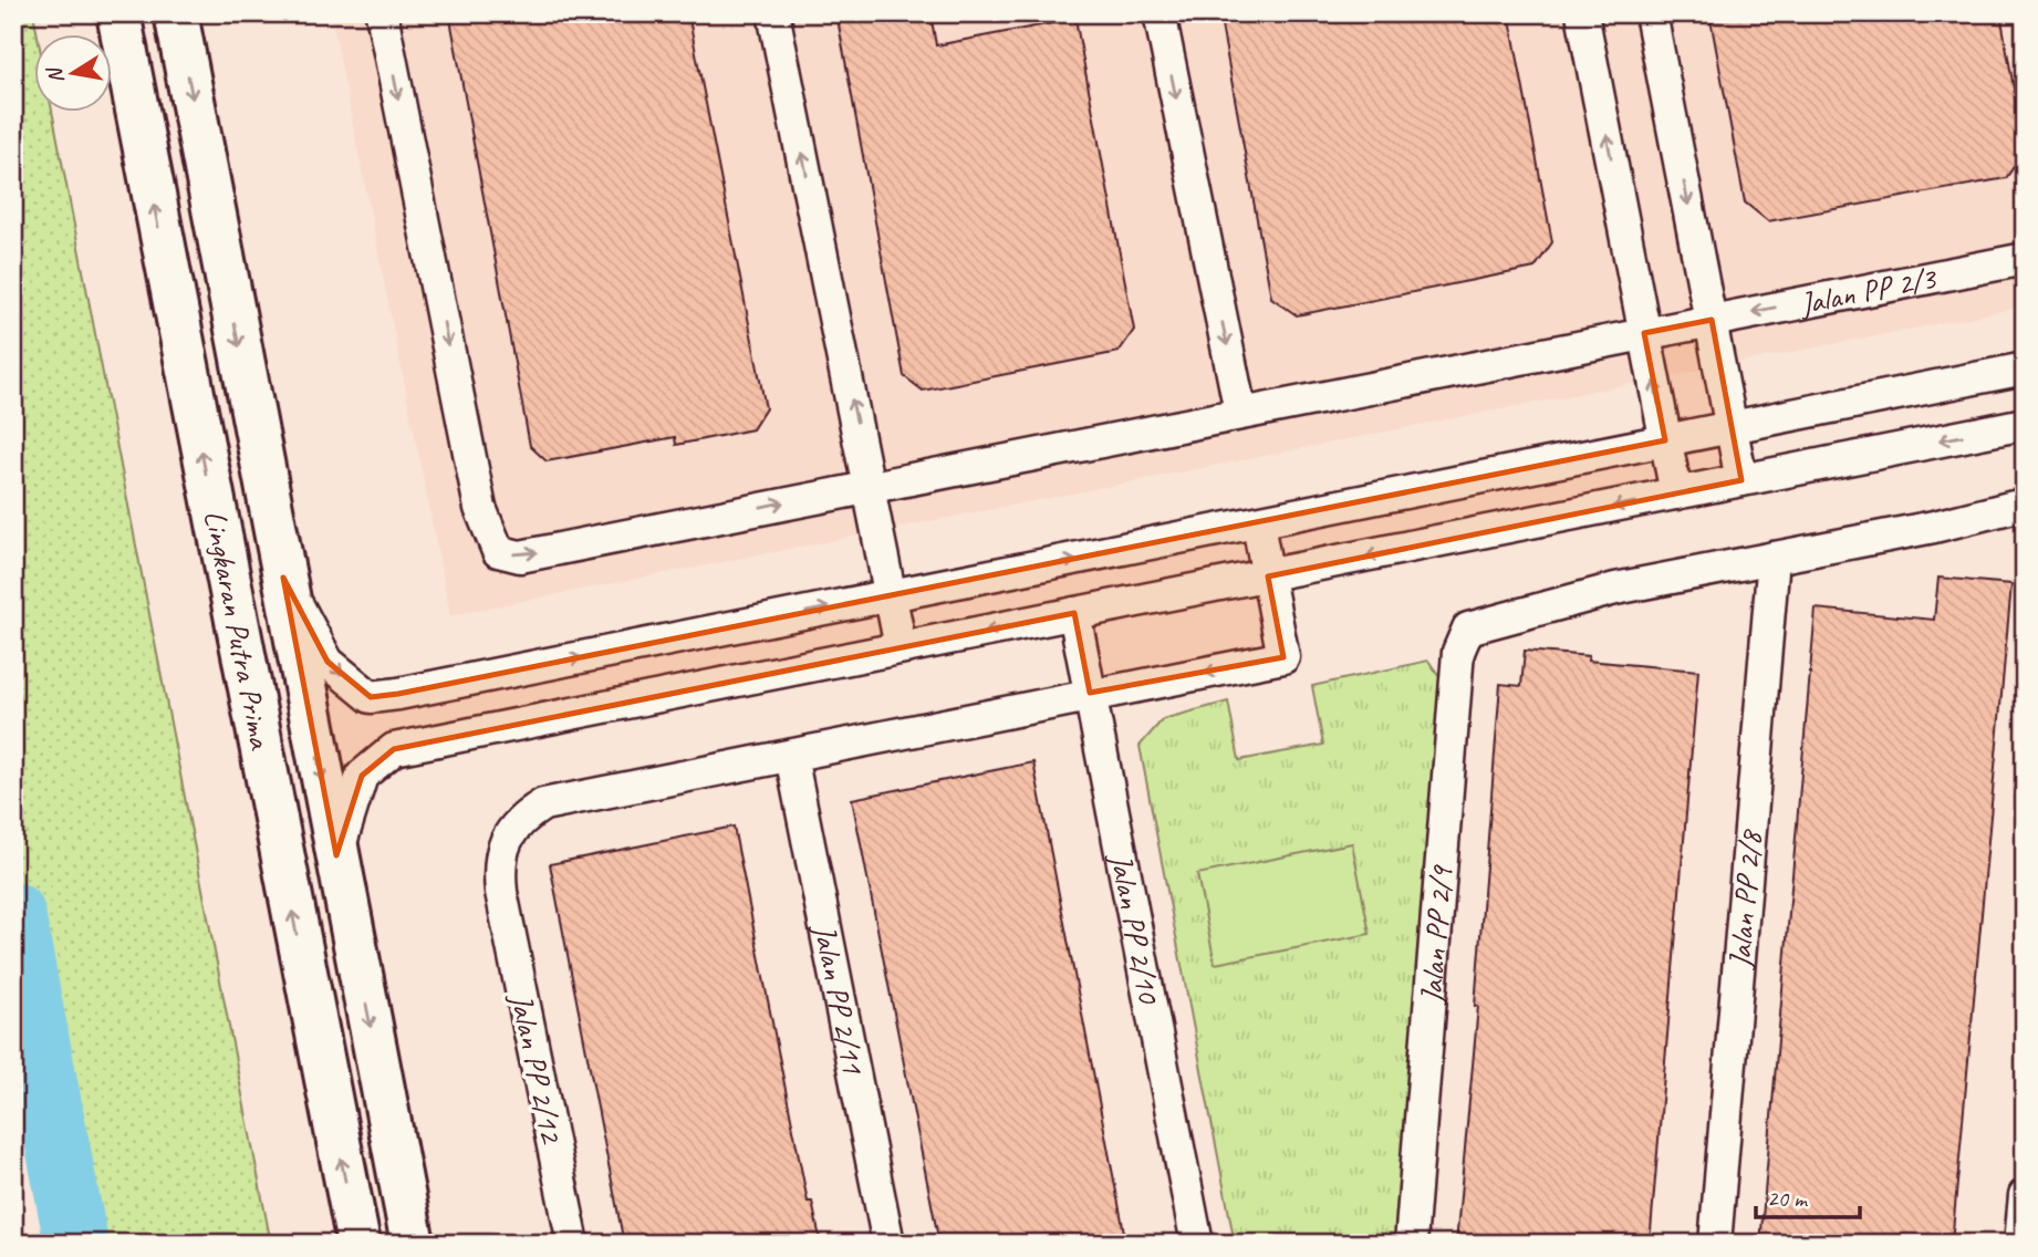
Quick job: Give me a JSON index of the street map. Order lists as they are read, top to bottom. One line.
{"streets":{"main road":["Lingkaran Putra Prima"],"street":["Jalan PP 2/3","Jalan PP 2/8","Jalan PP 2/10","Jalan PP 2/9","Jalan PP 2/11","Jalan PP 2/12"]},"crossings":[["Jalan PP 2/8","Jalan PP 2/9"],["Jalan PP 2/10","Jalan PP 2/12"],["Jalan PP 2/11","Jalan PP 2/12"]],"scale_bar":"20 m","north":"left"}
